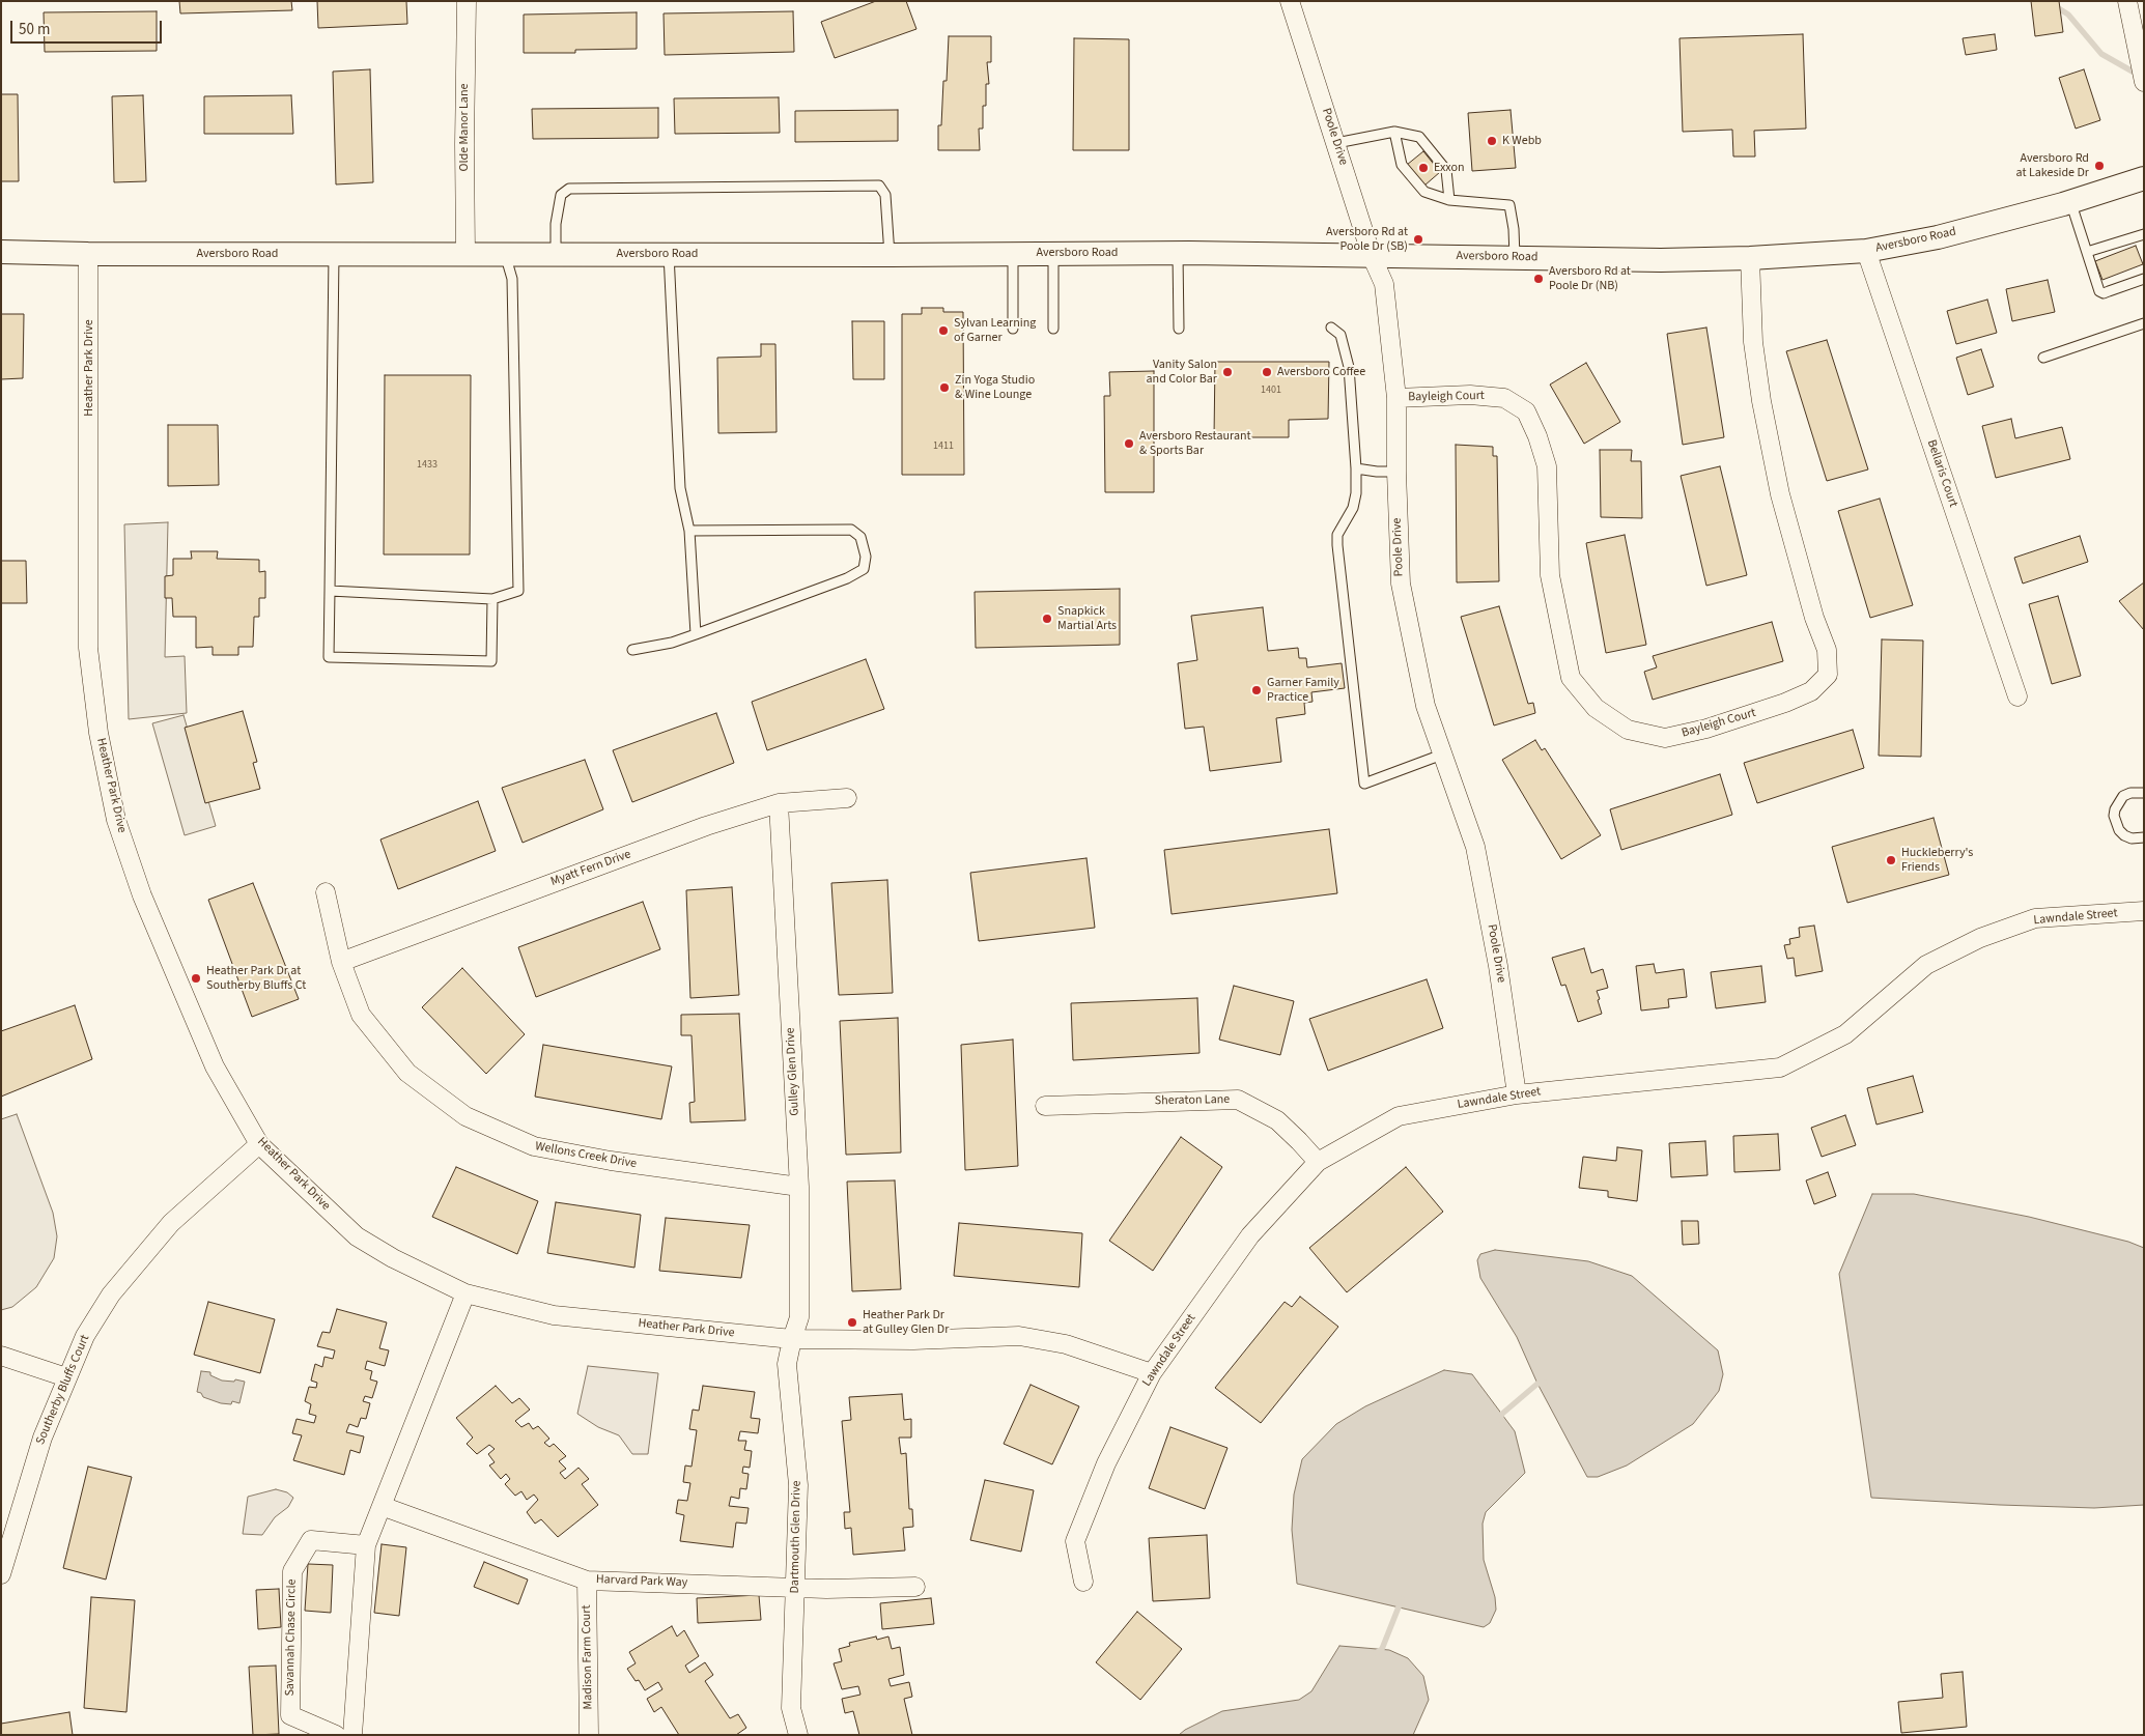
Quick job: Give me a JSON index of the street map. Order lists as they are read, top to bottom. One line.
{"streets":{"street":["Olde Manor Lane","Poole Drive","Aversboro Road","Heather Park Drive","Bayleigh Court","Bellaris Court","Myatt Fern Drive","Lawndale Street","Gulley Glen Drive","Sheraton Lane","Wellons Creek Drive","Southerby Bluffs Court","Dartmouth Glen Drive","Harvard Park Way","Savannah Chase Circle","Madison Farm Court"]},"crossings":[["Olde Manor Lane","Aversboro Road"],["Poole Drive","Aversboro Road"],["Poole Drive","Bayleigh Court"],["Poole Drive","Lawndale Street"],["Aversboro Road","Heather Park Drive"],["Aversboro Road","Bayleigh Court"],["Aversboro Road","Bellaris Court"],["Heather Park Drive","Lawndale Street"],["Heather Park Drive","Gulley Glen Drive"],["Heather Park Drive","Southerby Bluffs Court"],["Heather Park Drive","Dartmouth Glen Drive"],["Myatt Fern Drive","Gulley Glen Drive"],["Myatt Fern Drive","Wellons Creek Drive"],["Lawndale Street","Sheraton Lane"],["Gulley Glen Drive","Wellons Creek Drive"],["Gulley Glen Drive","Dartmouth Glen Drive"],["Dartmouth Glen Drive","Harvard Park Way"],["Harvard Park Way","Madison Farm Court"]],"places":["K Webb","Aversboro Rd at Lakeside Dr","Exxon","Aversboro Rd at Poole Dr (SB)","Aversboro Rd at Poole Dr (NB)","Sylvan Learning of Garner","Vanity Salon and Color Bar","Aversboro Coffee","Zin Yoga Studio & Wine Lounge","Aversboro Restaurant & Sports Bar","Snapkick Martial Arts","Garner Family Practice","Huckleberry's Friends","Heather Park Dr at Southerby Bluffs Ct","Heather Park Dr at Gulley Glen Dr"],"house_numbers":["1401","1411","1433"],"scale_bar":"50 m"}
